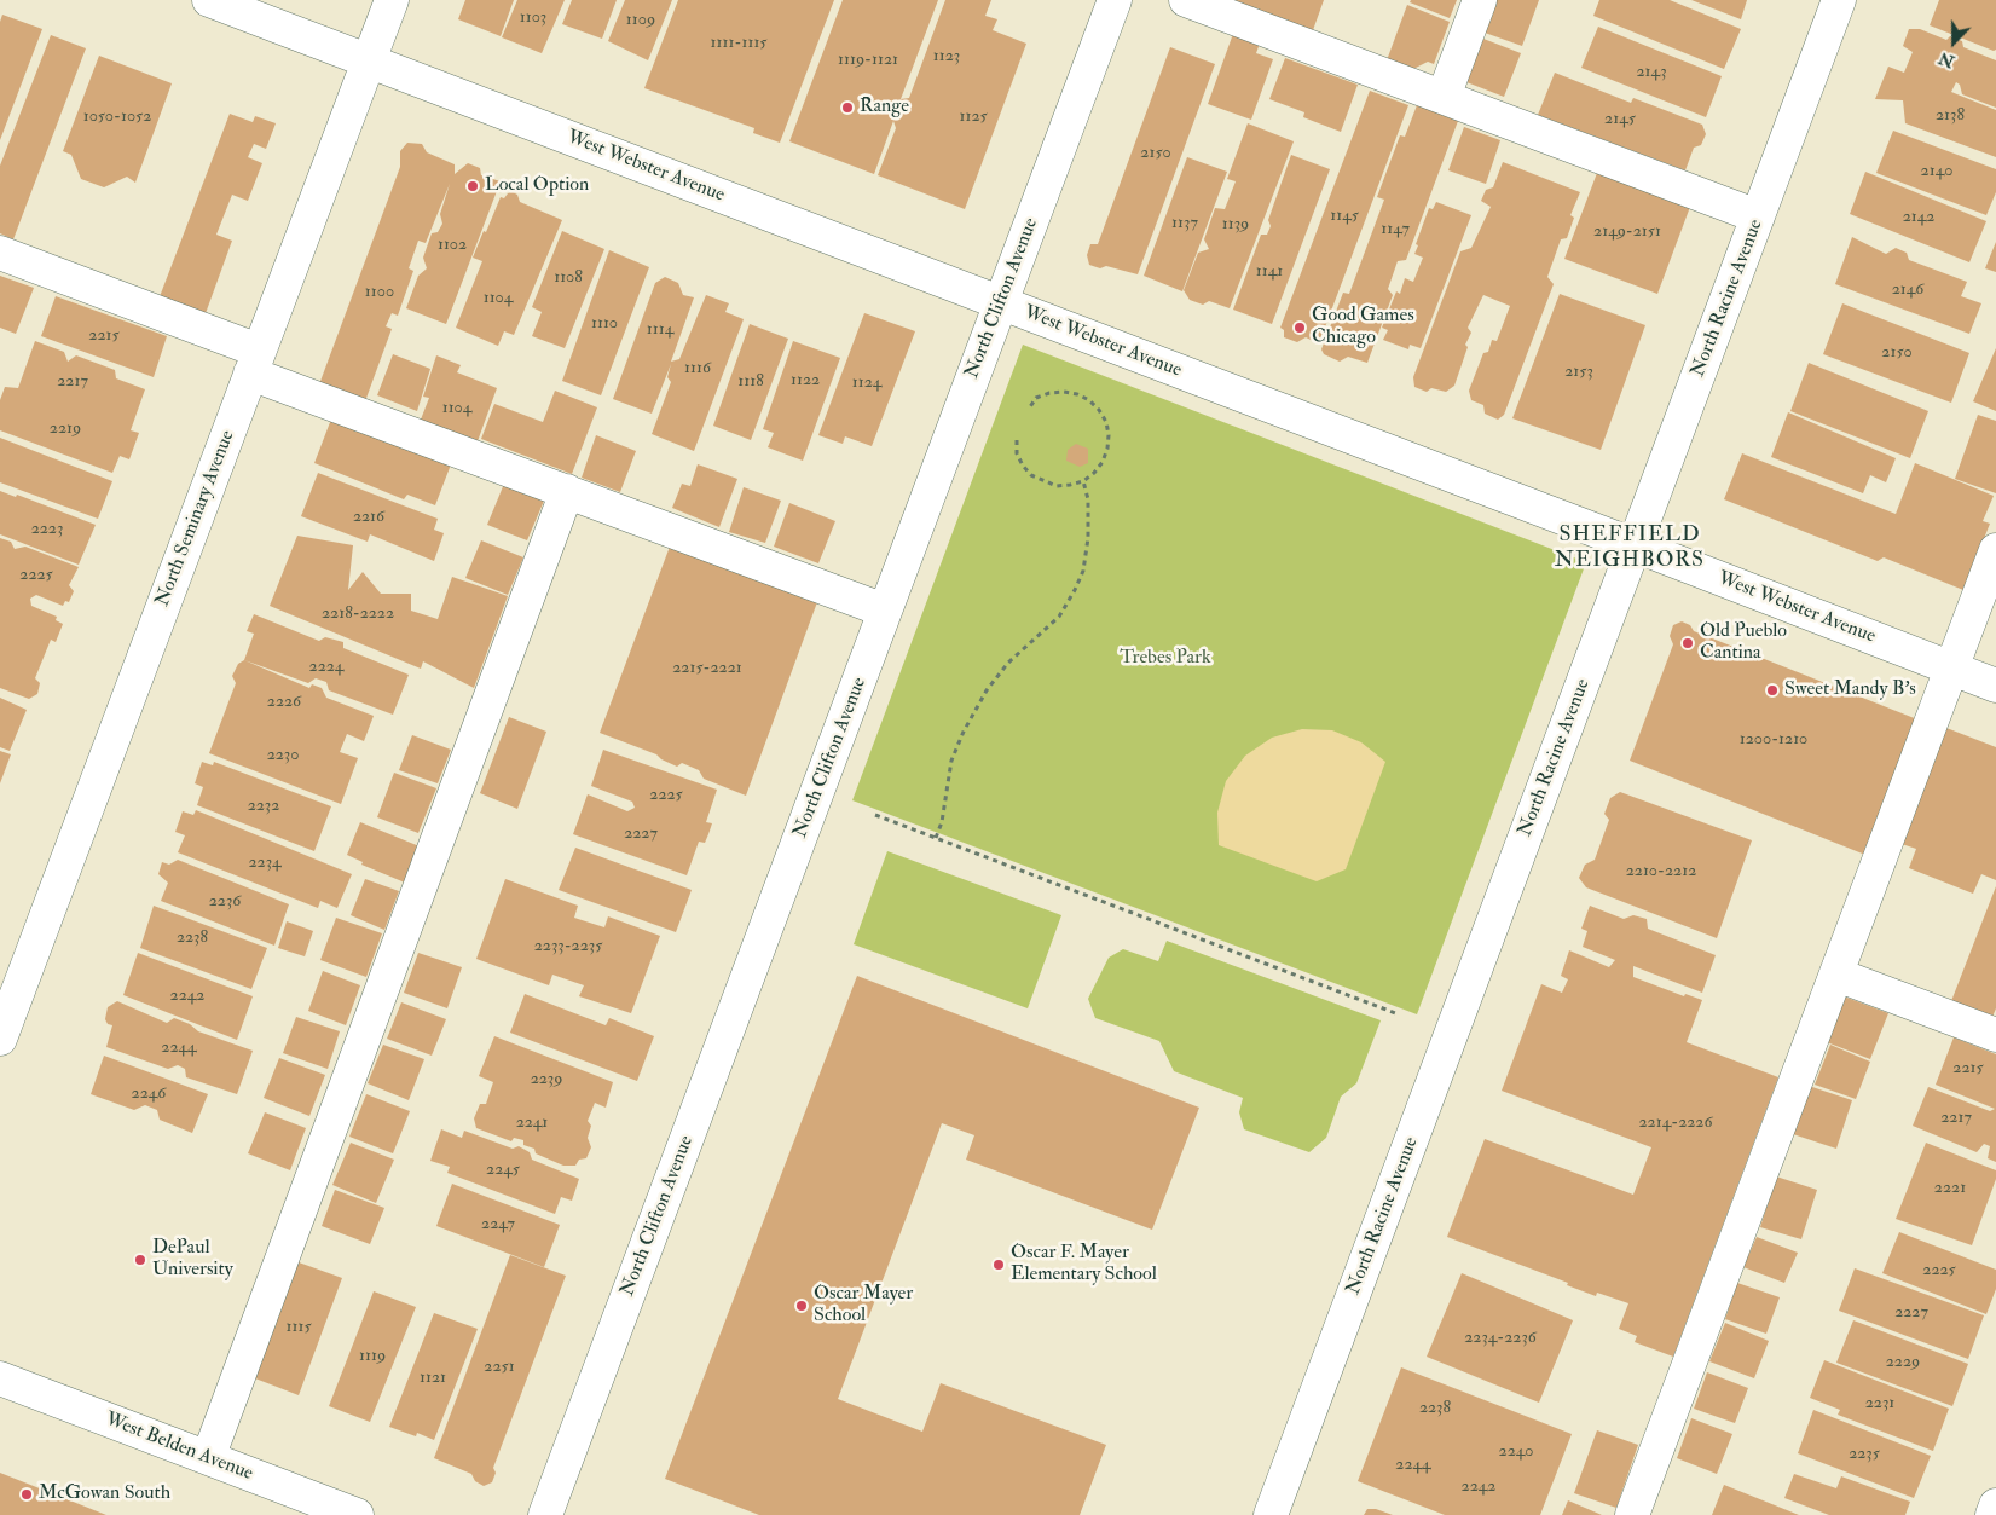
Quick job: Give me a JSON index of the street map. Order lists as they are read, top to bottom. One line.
{"streets":{"street":["West Webster Avenue","North Clifton Avenue","North Racine Avenue","North Seminary Avenue","West Belden Avenue"]},"crossings":[["West Webster Avenue","North Clifton Avenue"],["West Webster Avenue","North Racine Avenue"],["West Webster Avenue","North Seminary Avenue"]],"districts":["SHEFFIELD NEIGHBORS"],"parks":["Trebes Park"],"places":["Range","Local Option","Good Games Chicago","Old Pueblo Cantina","Sweet Mandy B’s","DePaul University","Oscar F. Mayer Elementary School","Oscar Mayer School","McGowan South"],"house_numbers":["1103","1109","1111-1115","1123","1119-1121","2143","2138","1050-1052","1125","2145","2150","2140","1145","2142","1137","1139","1147","2149-2151","1102","1141","1108","2146","1100","1104","1110","1114","2215","2150","1116","2153","1122","2217","1118","1124","1104","2219","2216","2223","2225","2218-2222","2224","2215-2221","2226","1200-1210","2230","2225","2232","2227","2234","2210-2212","2236","2238","2233-2235","2242","2244","2215","2239","2246","2217","2241","2214-2226","2245","2221","2247","2225","2227","1115","2234-2236","1119","2229","2251","1121","2231","2238","2240","2235","2244","2242"],"north":"bottom"}
